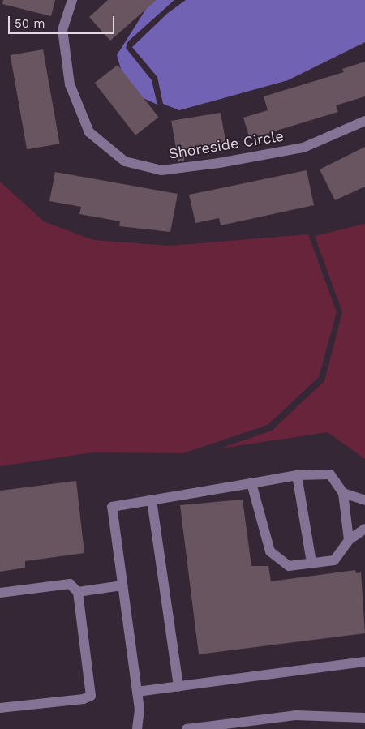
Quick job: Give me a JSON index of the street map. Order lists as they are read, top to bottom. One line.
{"streets":{"street":["Shoreside Circle"]},"scale_bar":"50 m"}
